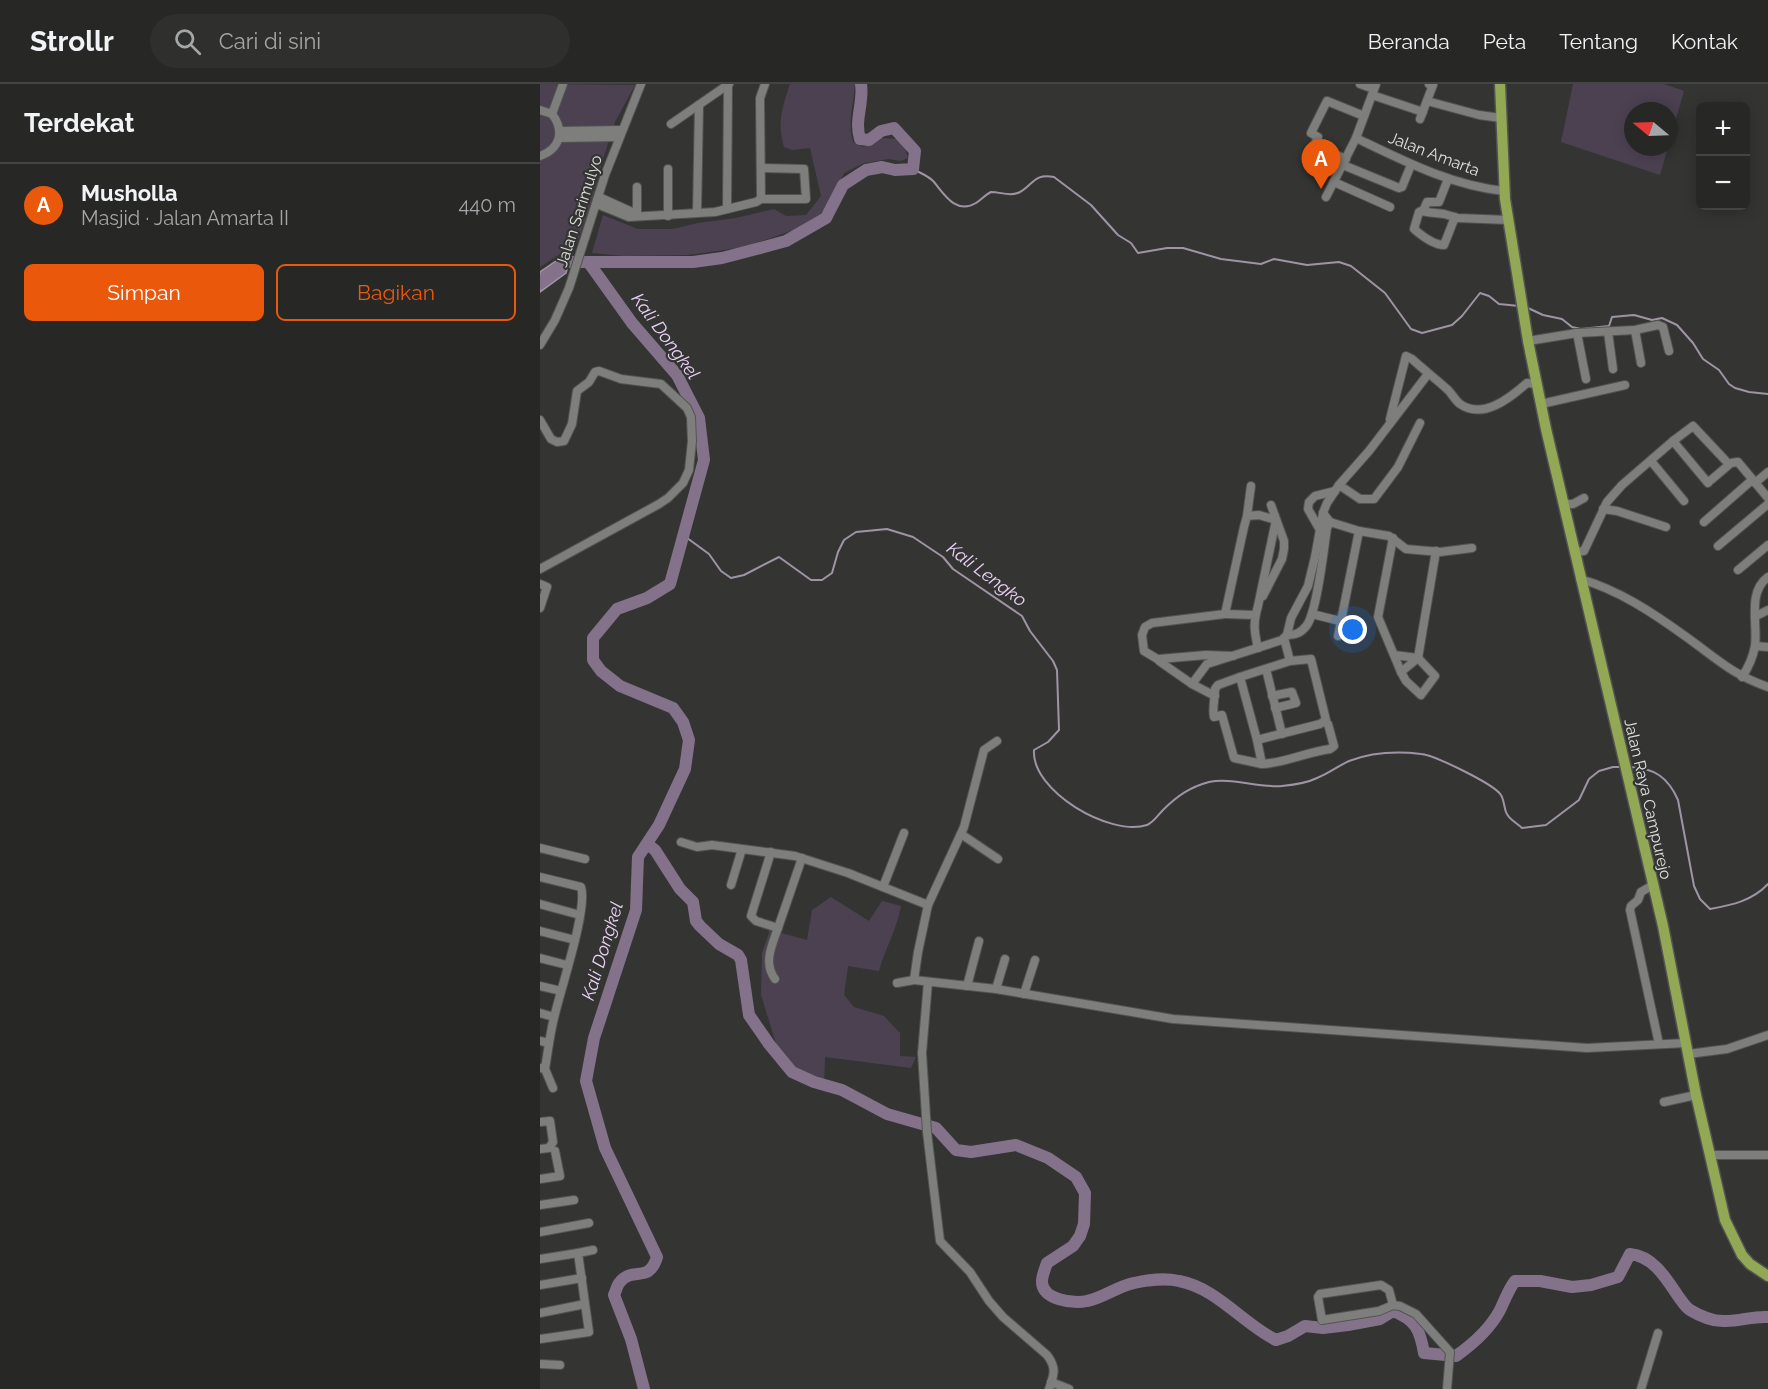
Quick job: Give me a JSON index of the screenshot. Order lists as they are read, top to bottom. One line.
{"streets":{"main road":["Jalan Raya Campurejo"],"street":["Jalan Amarta","Jalan Sarimulyo"]},"crossings":[["Jalan Amarta","Jalan Raya Campurejo"]],"water":["Kali Dongkel","Kali Lengko"],"north":"left","page":{"header":"Strollr","search":"Cari di sini","nav":["Beranda","Peta","Tentang","Kontak"],"heading":"Terdekat","map_buttons":["+","−"],"pins":"A","list":[{"mark":"A","name":"Musholla","note":"Masjid · Jalan Amarta II","value":"440 m"}],"buttons":["Simpan","Bagikan"]}}
